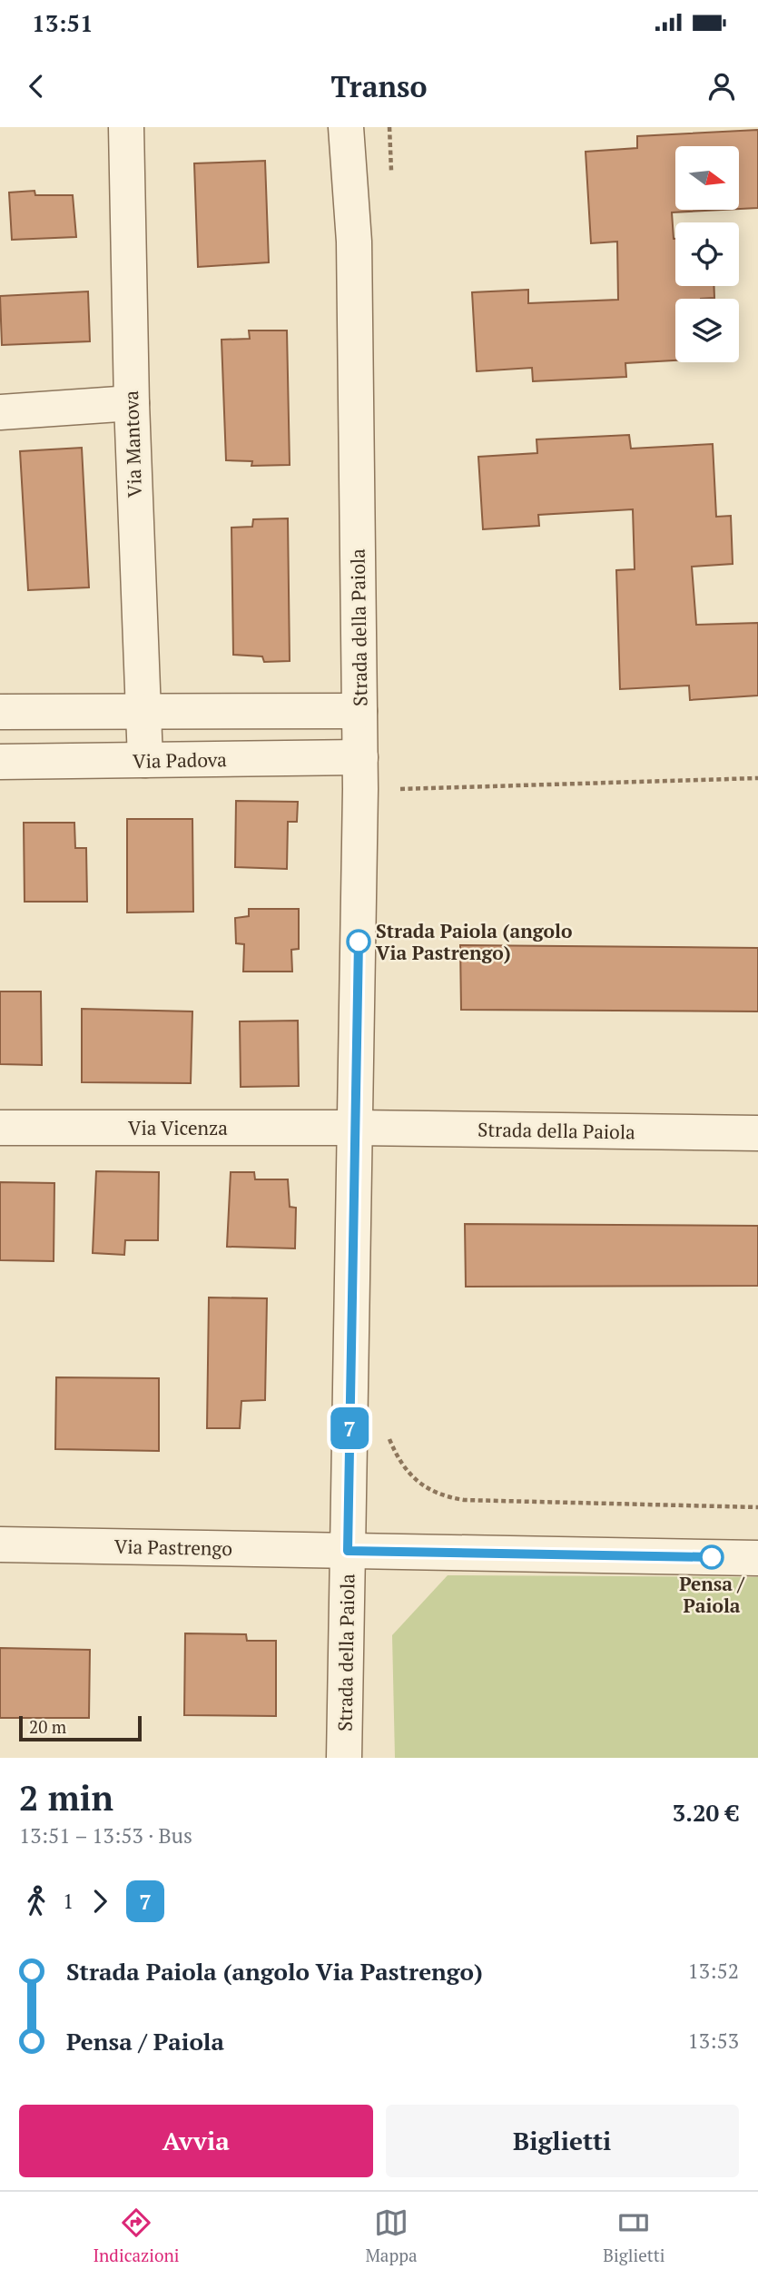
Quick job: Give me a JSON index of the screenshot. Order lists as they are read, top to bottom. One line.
{"streets":{"street":["Via Mantova","Strada della Paiola","Via Padova","Via Vicenza","Via Pastrengo"]},"crossings":[["Via Mantova","Via Padova"],["Strada della Paiola","Via Padova"],["Strada della Paiola","Via Vicenza"],["Strada della Paiola","Via Pastrengo"]],"places":["Strada Paiola (angolo Via Pastrengo)","Pensa / Paiola"],"lines":["bus line 7"],"scale_bar":"20 m","north":"right","page":{"status":"13:51","header":"Transo","on_map":"7","scale":"20 m","heading":["2 min","13:51 – 13:53 · Bus","3.20 €"],"legs":["1","7"],"list":[{"name":"Strada Paiola (angolo Via Pastrengo)","value":"13:52"},{"name":"Pensa / Paiola","value":"13:53"}],"buttons":["Avvia","Biglietti"],"tabs":["Indicazioni","Mappa","Biglietti"]}}
